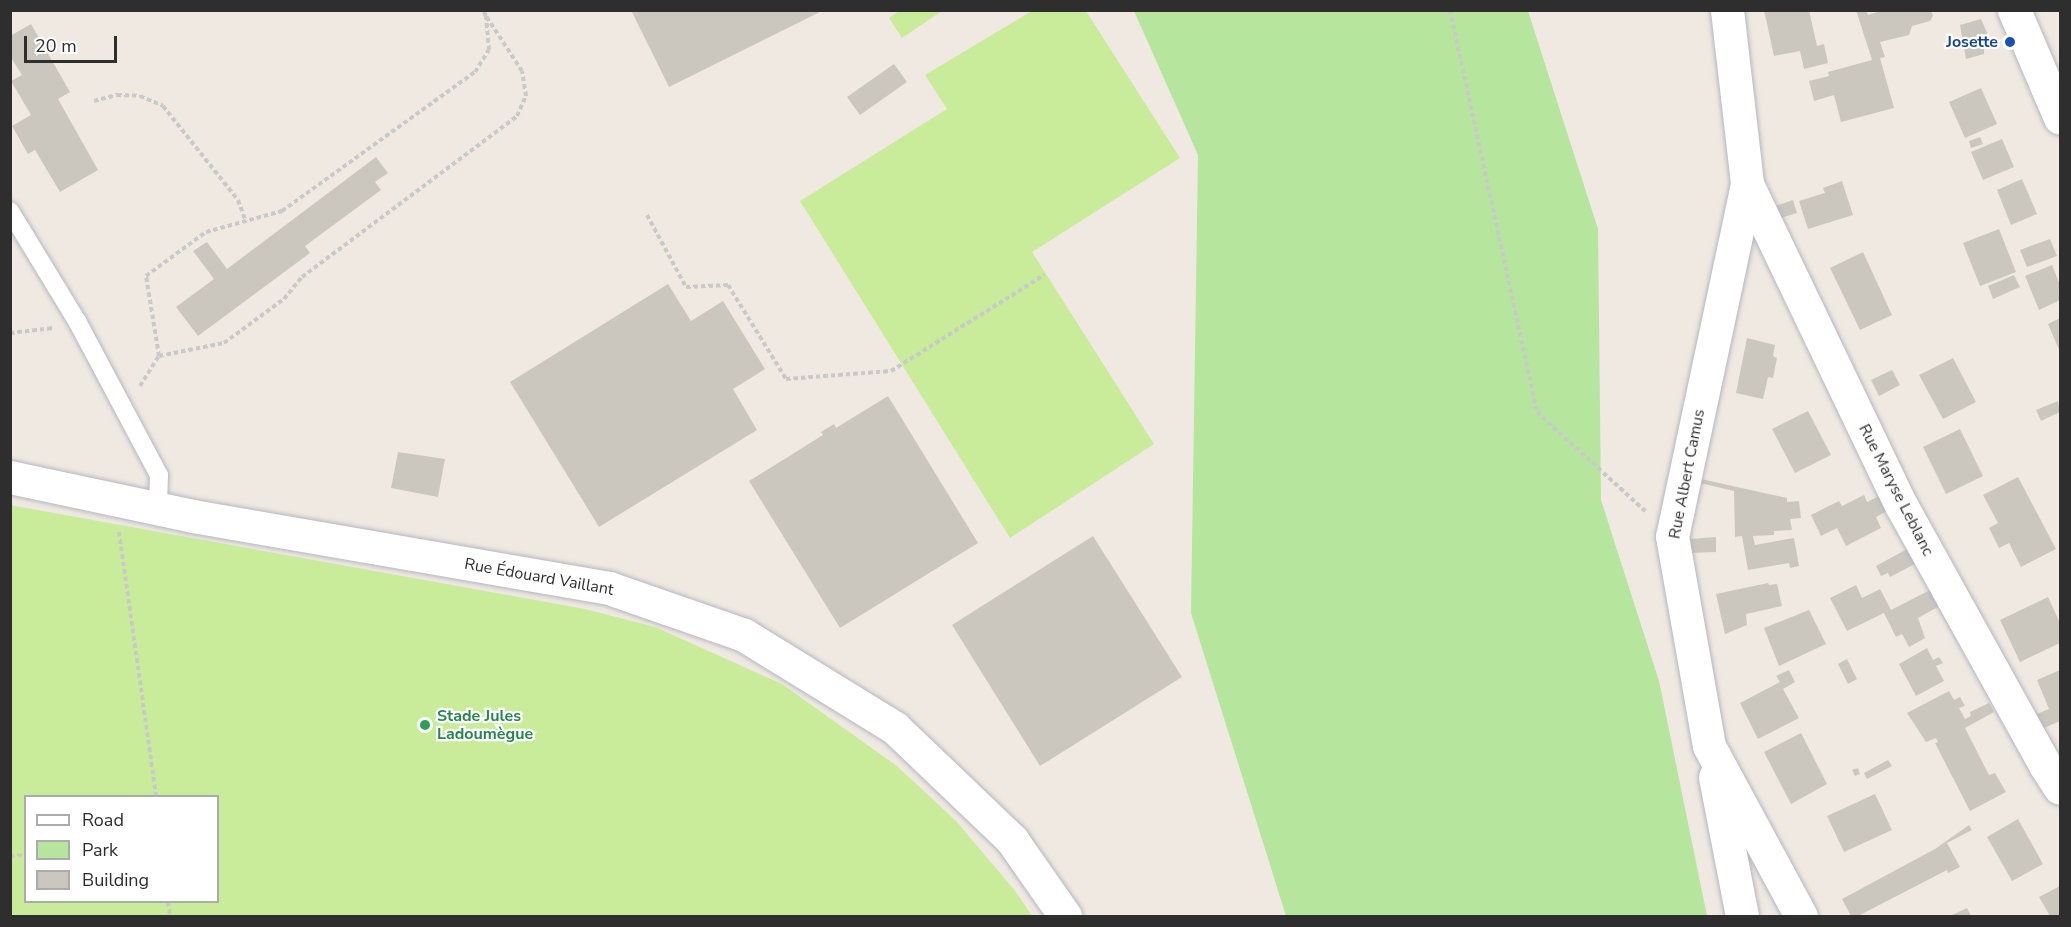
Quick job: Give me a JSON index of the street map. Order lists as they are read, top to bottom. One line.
{"streets":{"street":["Rue Albert Camus","Rue Maryse Leblanc","Rue Édouard Vaillant"]},"crossings":[["Rue Albert Camus","Rue Maryse Leblanc"]],"places":["Josette","Stade Jules Ladoumègue"],"legend":["Road","Park","Building"],"scale_bar":"20 m"}
